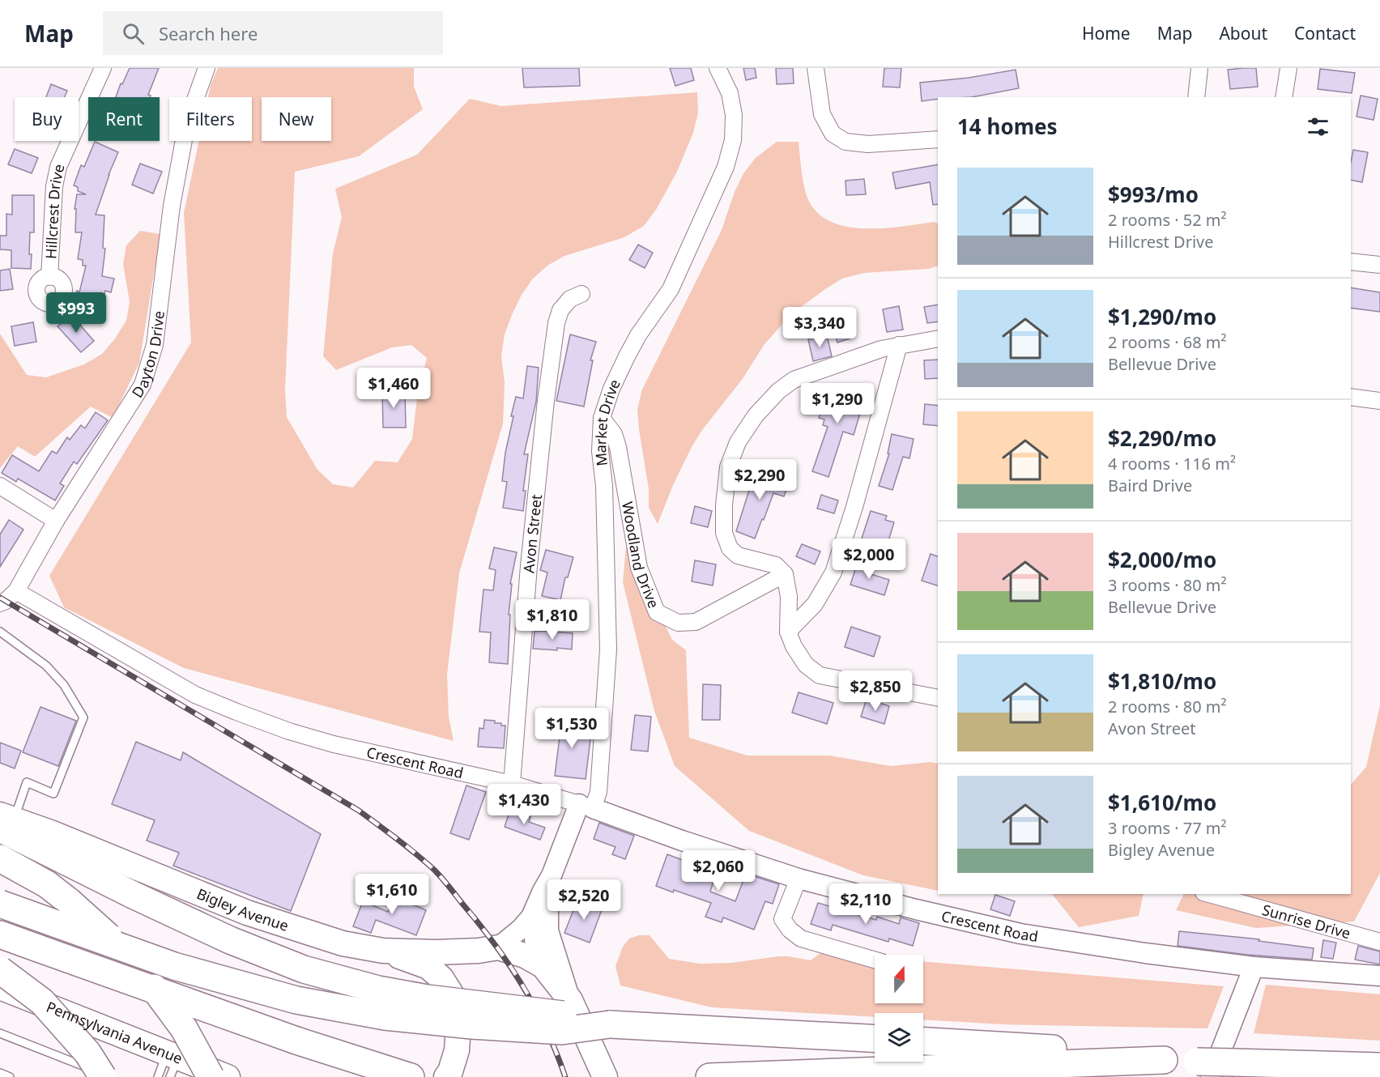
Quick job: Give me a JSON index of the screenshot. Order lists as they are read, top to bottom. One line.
{"streets":{"main road":["Bigley Avenue","Pennsylvania Avenue"],"street":["Hillcrest Drive","Dayton Drive","Market Drive","Avon Street","Woodland Drive","Crescent Road","Sunrise Drive"]},"crossings":[["Dayton Drive","Crescent Road"],["Market Drive","Woodland Drive"],["Market Drive","Crescent Road"],["Avon Street","Crescent Road"]],"north":"top","page":{"header":"Map","search":"Search here","nav":["Home","Map","About","Contact"],"chip":["Buy","Rent","Filters","New"],"heading":"14 homes","list":[{"name":"$993/mo","note":"2 rooms · 52 m² · Hillcrest Drive"},{"name":"$1,290/mo","note":"2 rooms · 68 m² · Bellevue Drive"},{"name":"$2,290/mo","note":"4 rooms · 116 m² · Baird Drive"},{"name":"$2,000/mo","note":"3 rooms · 80 m² · Bellevue Drive"},{"name":"$1,810/mo","note":"2 rooms · 80 m² · Avon Street"},{"name":"$1,610/mo","note":"3 rooms · 77 m² · Bigley Avenue"}],"price":["$993","$3,340","$1,460","$1,290","$2,290","$2,000","$1,810","$2,850","$1,530","$1,430","$2,060","$1,610","$2,520","$2,110"]}}
